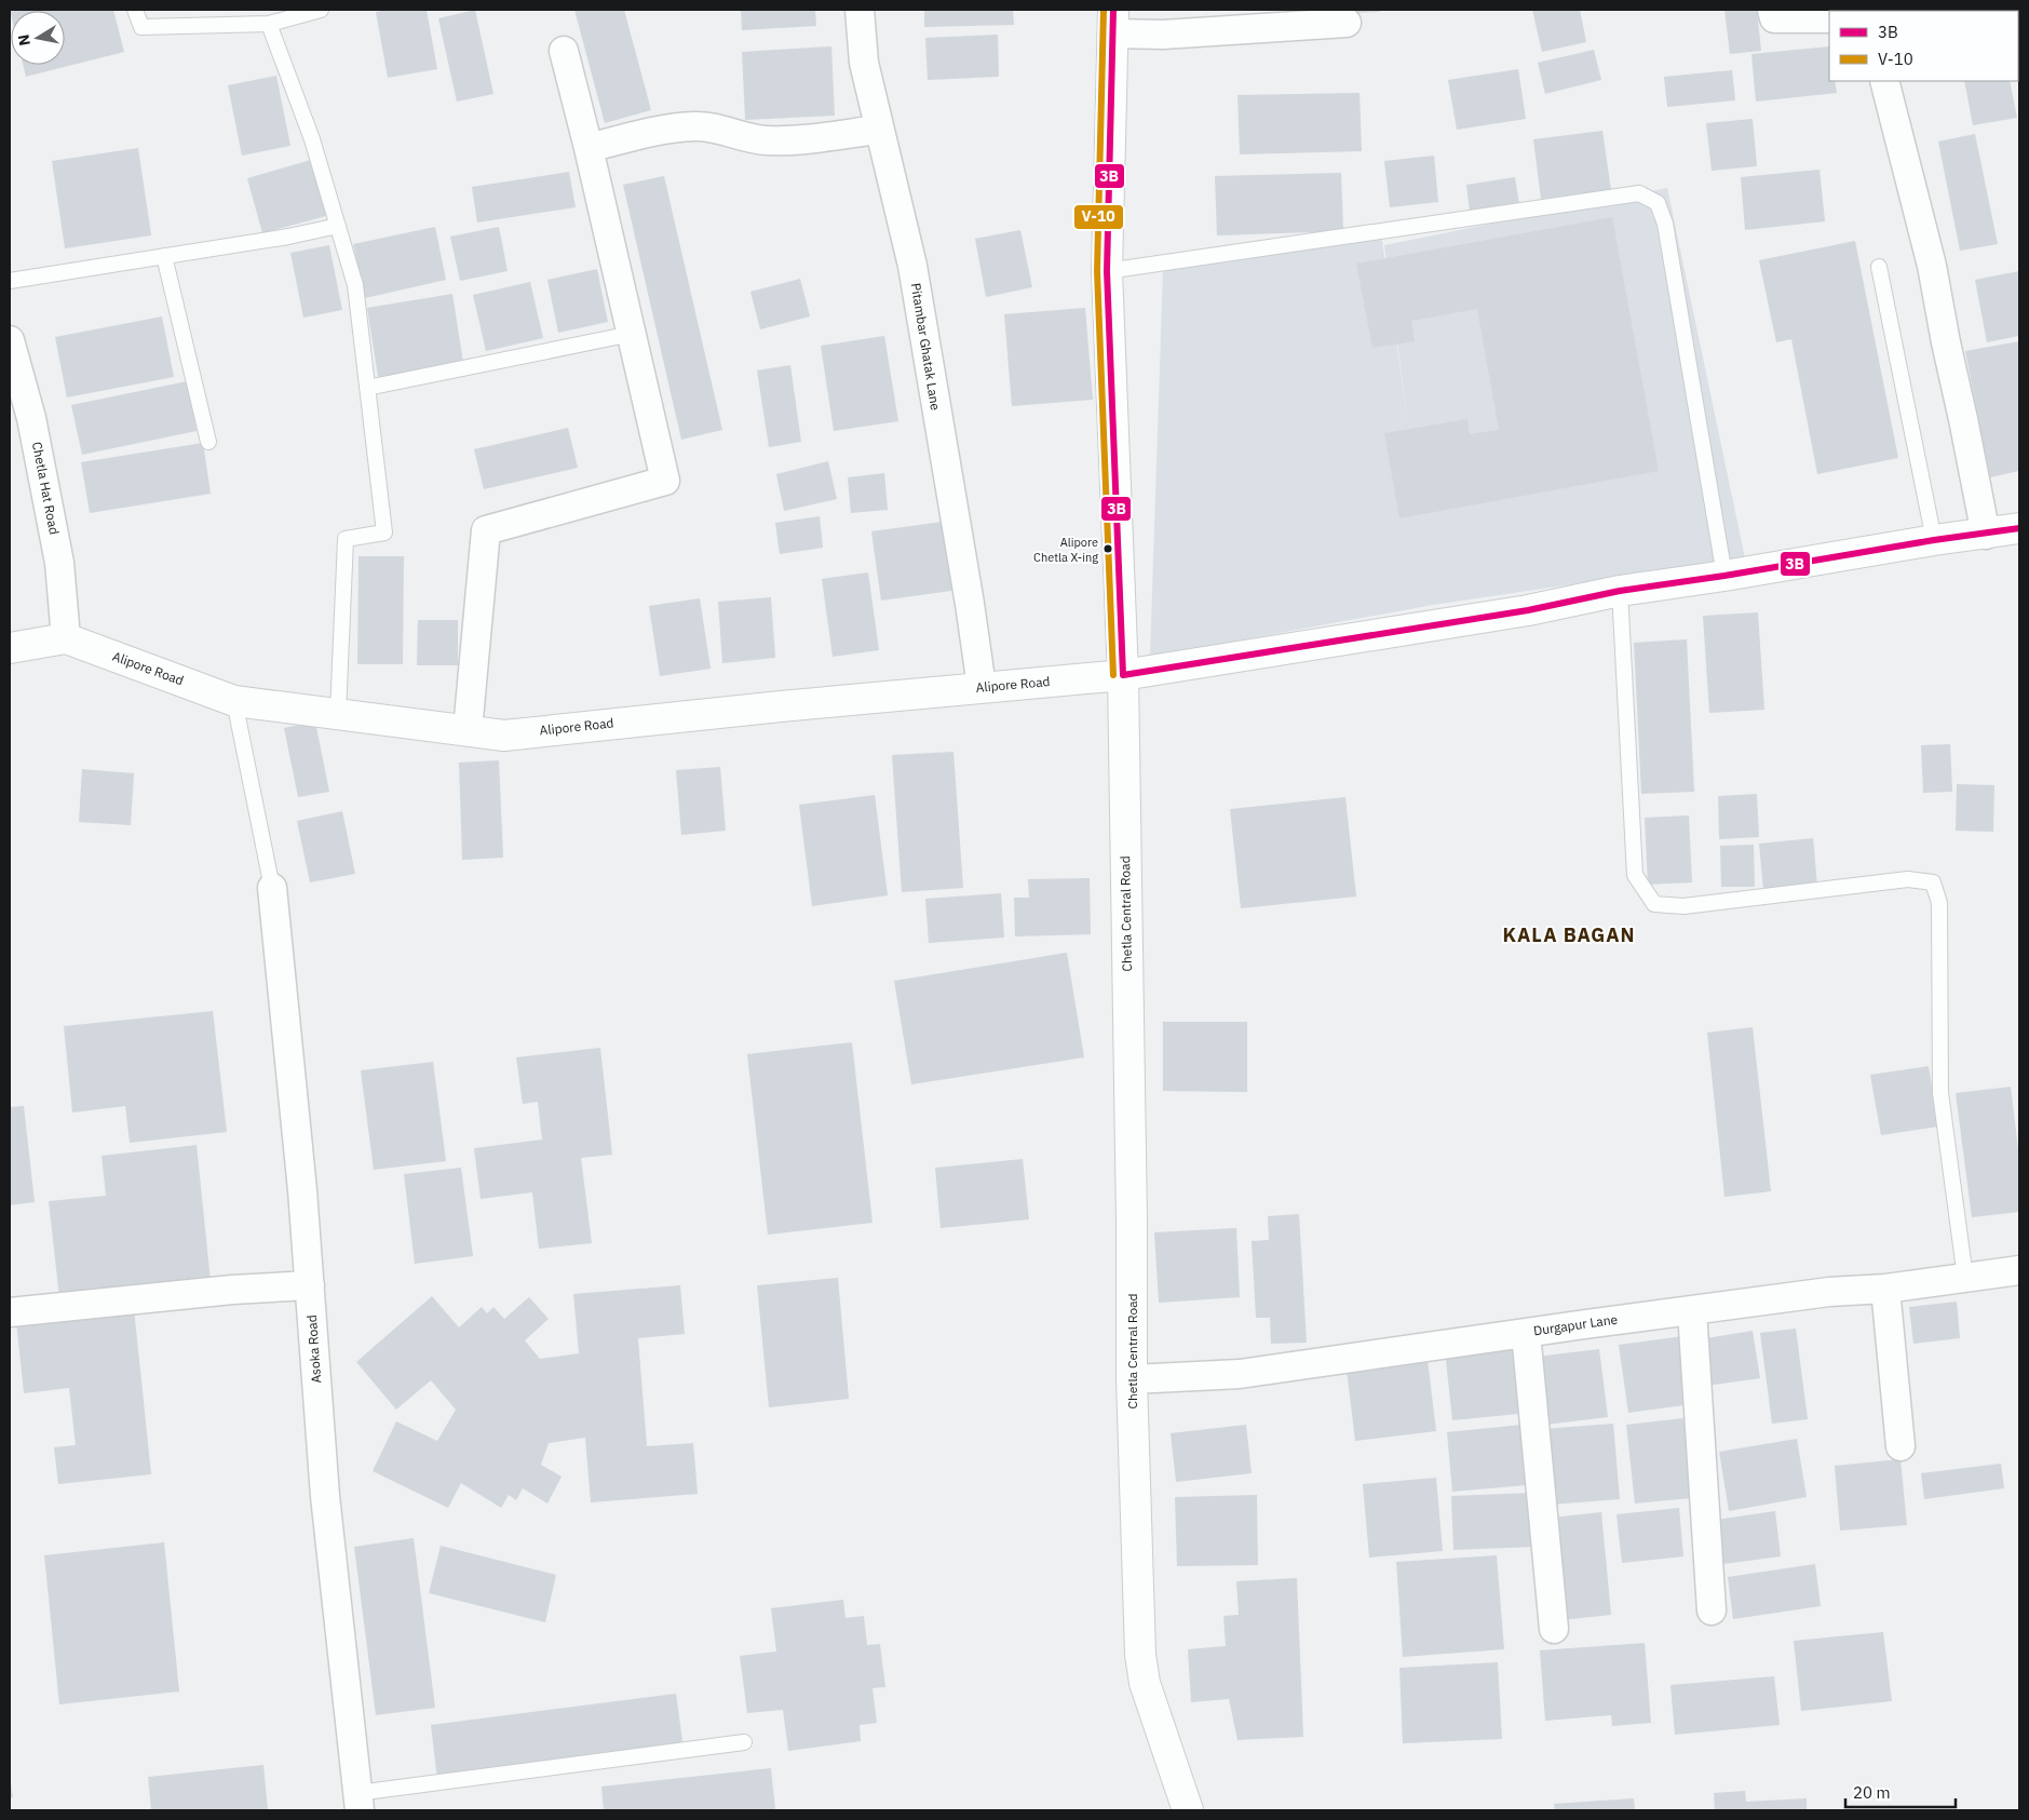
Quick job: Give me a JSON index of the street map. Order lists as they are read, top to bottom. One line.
{"streets":{"main road":["Alipore Road","Chetla Central Road"],"street":["Pitambar Ghatak Lane","Chetla Hat Road","Durgapur Lane","Asoka Road"]},"crossings":[["Pitambar Ghatak Lane","Alipore Road"],["Chetla Hat Road","Alipore Road"],["Alipore Road","Chetla Central Road"],["Chetla Central Road","Durgapur Lane"]],"districts":["KALA BAGAN"],"places":["Alipore Chetla X-ing"],"lines":["transit line 3B","transit line V-10"],"legend":["3B","V-10"],"scale_bar":"20 m","north":"left"}
